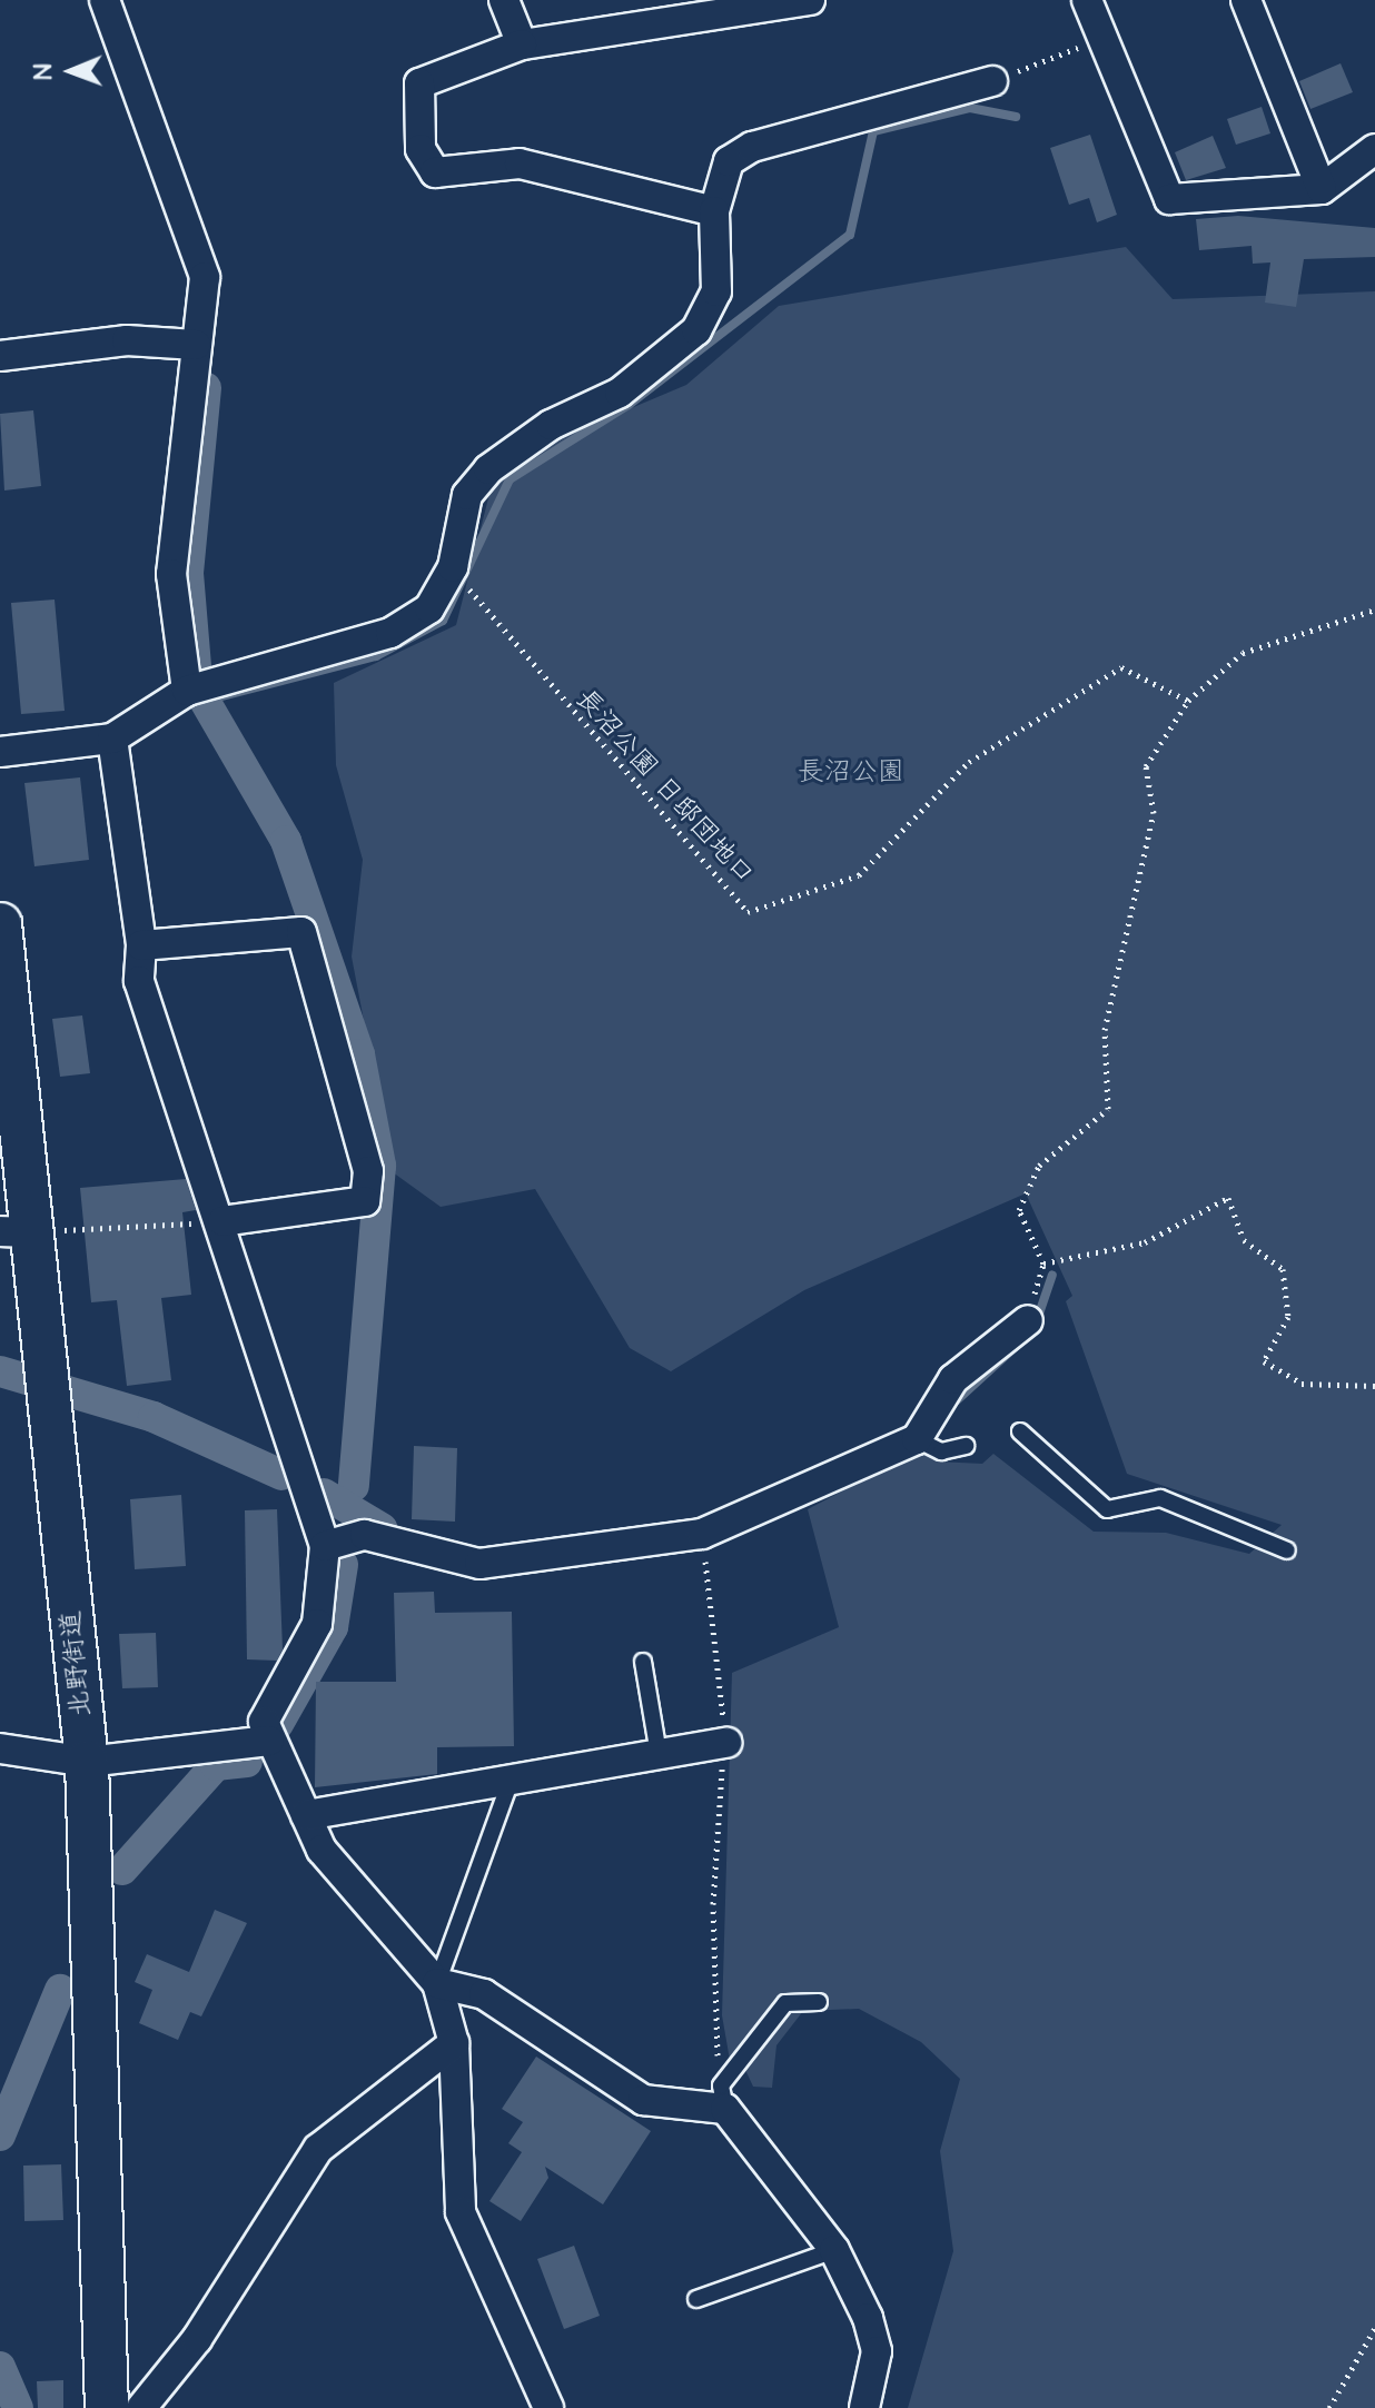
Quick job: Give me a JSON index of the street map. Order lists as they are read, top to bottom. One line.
{"streets":{"main road":["北野街道"],"path":["長沼公園 日邸団地口"]},"parks":["長沼公園"],"north":"left"}
